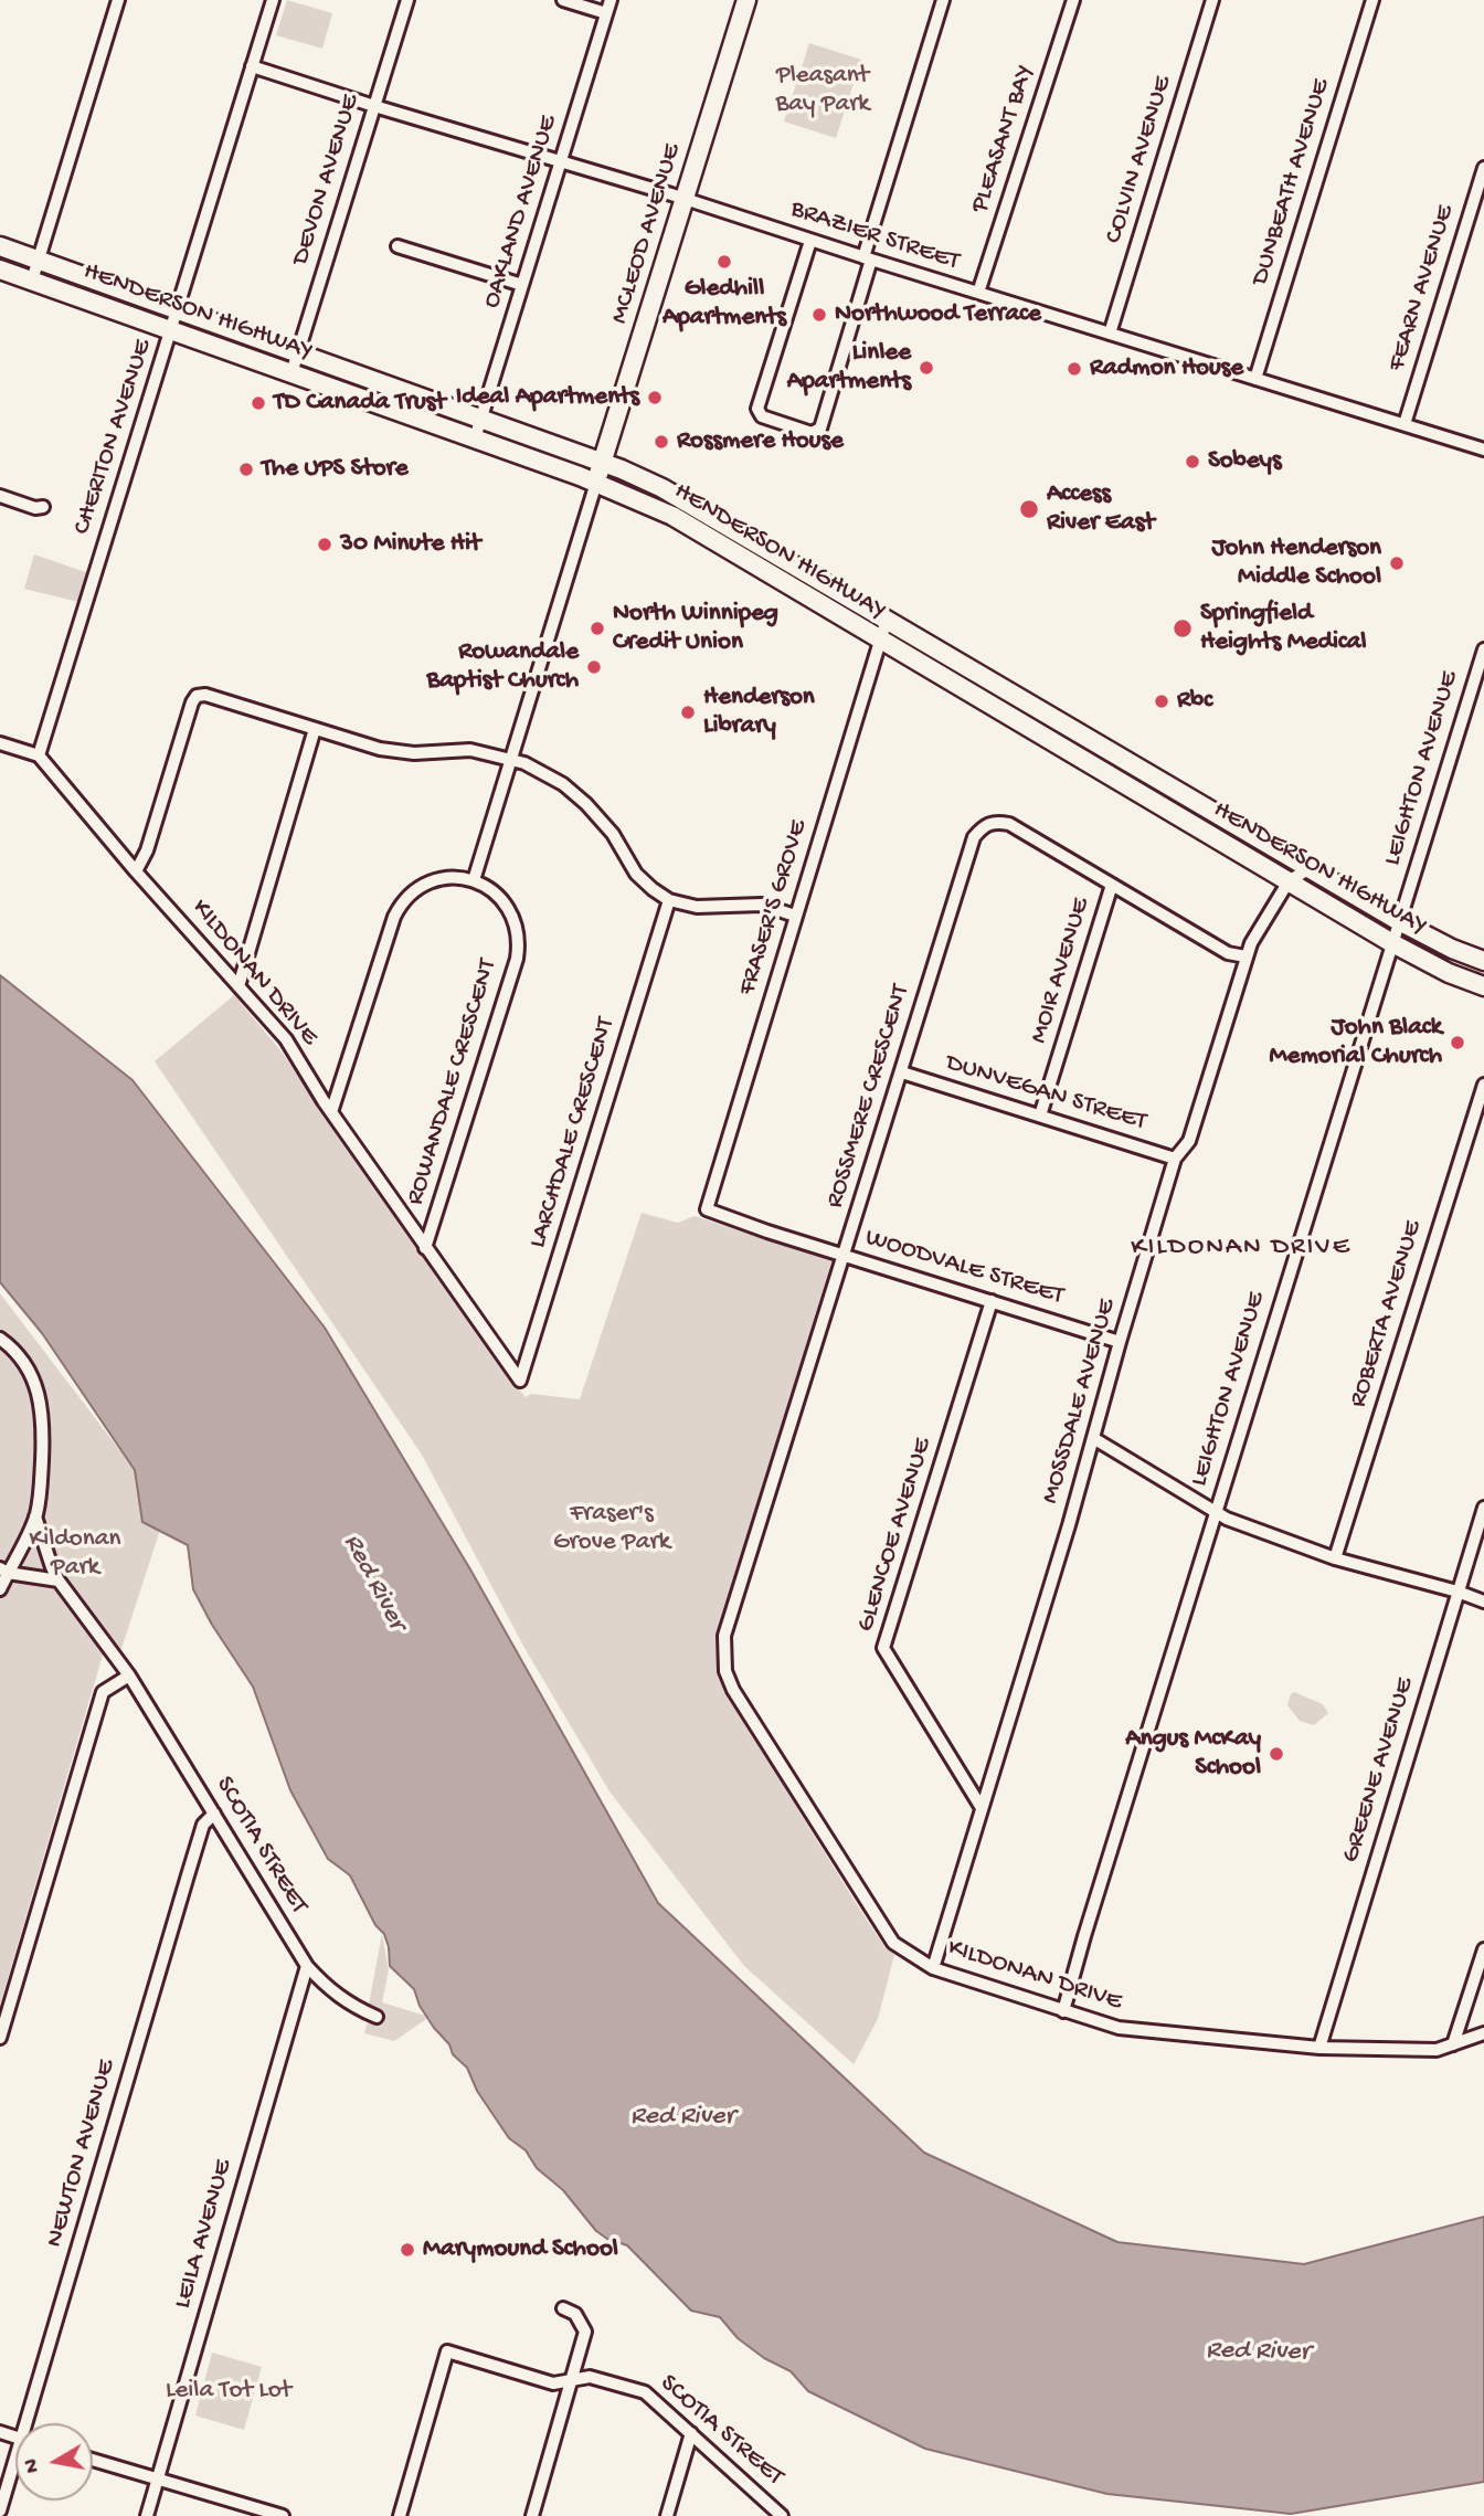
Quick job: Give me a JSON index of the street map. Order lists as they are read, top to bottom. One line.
{"streets":{"main road":["MCLEOD AVENUE","HENDERSON HIGHWAY"],"street":["PLEASANT BAY","COLVIN AVENUE","DEVON AVENUE","DUNBEATH AVENUE","OAKLAND AVENUE","BRAZIER STREET","FEARN AVENUE","CHERITON AVENUE","LEIGHTON AVENUE","FRASER'S GROVE","MOIR AVENUE","KILDONAN DRIVE","ROWANDALE CRESCENT","DUNVEGAN STREET","ROSSMERE CRESCENT","LARCHDALE CRESCENT","WOODVALE STREET","ROBERTA AVENUE","MOSSDALE AVENUE","GLENCOE AVENUE","GREENE AVENUE","SCOTIA STREET","NEWTON AVENUE","LEILA AVENUE"]},"crossings":[["PLEASANT BAY","BRAZIER STREET"],["COLVIN AVENUE","BRAZIER STREET"],["DEVON AVENUE","BRAZIER STREET"],["DEVON AVENUE","HENDERSON HIGHWAY"],["DUNBEATH AVENUE","BRAZIER STREET"],["OAKLAND AVENUE","BRAZIER STREET"],["OAKLAND AVENUE","HENDERSON HIGHWAY"],["MCLEOD AVENUE","BRAZIER STREET"],["MCLEOD AVENUE","HENDERSON HIGHWAY"],["BRAZIER STREET","FEARN AVENUE"],["BRAZIER STREET","CHERITON AVENUE"],["HENDERSON HIGHWAY","CHERITON AVENUE"],["HENDERSON HIGHWAY","LEIGHTON AVENUE"],["HENDERSON HIGHWAY","FRASER'S GROVE"],["HENDERSON HIGHWAY","MOSSDALE AVENUE"],["CHERITON AVENUE","KILDONAN DRIVE"],["LEIGHTON AVENUE","KILDONAN DRIVE"],["FRASER'S GROVE","WOODVALE STREET"],["MOIR AVENUE","DUNVEGAN STREET"],["MOIR AVENUE","ROSSMERE CRESCENT"],["KILDONAN DRIVE","ROWANDALE CRESCENT"],["KILDONAN DRIVE","ROSSMERE CRESCENT"],["KILDONAN DRIVE","LARCHDALE CRESCENT"],["KILDONAN DRIVE","MOSSDALE AVENUE"],["KILDONAN DRIVE","GREENE AVENUE"],["DUNVEGAN STREET","ROSSMERE CRESCENT"],["DUNVEGAN STREET","MOSSDALE AVENUE"],["ROSSMERE CRESCENT","WOODVALE STREET"],["ROSSMERE CRESCENT","MOSSDALE AVENUE"],["WOODVALE STREET","MOSSDALE AVENUE"],["WOODVALE STREET","GLENCOE AVENUE"],["MOSSDALE AVENUE","GLENCOE AVENUE"],["SCOTIA STREET","NEWTON AVENUE"],["SCOTIA STREET","LEILA AVENUE"]],"districts":["KILDONAN DRIVE"],"water":["Red River"],"parks":["Pleasant Bay Park","Fraser's Grove Park","Kildonan Park","Leila Tot Lot"],"places":["Gledhill Apartments","Northwood Terrace","Linlee Apartments","Radmon House","Ideal Apartments","TD Canada Trust","Rossmere House","Sobeys","The UPS Store","Access River East","30 Minute Hit","John Henderson Middle School","North Winnipeg Credit Union","Springfield Heights Medical","Rowandale Baptist Church","Rbc","Henderson Library","John Black Memorial Church","Angus McKay School","Marymound School"],"north":"left"}
